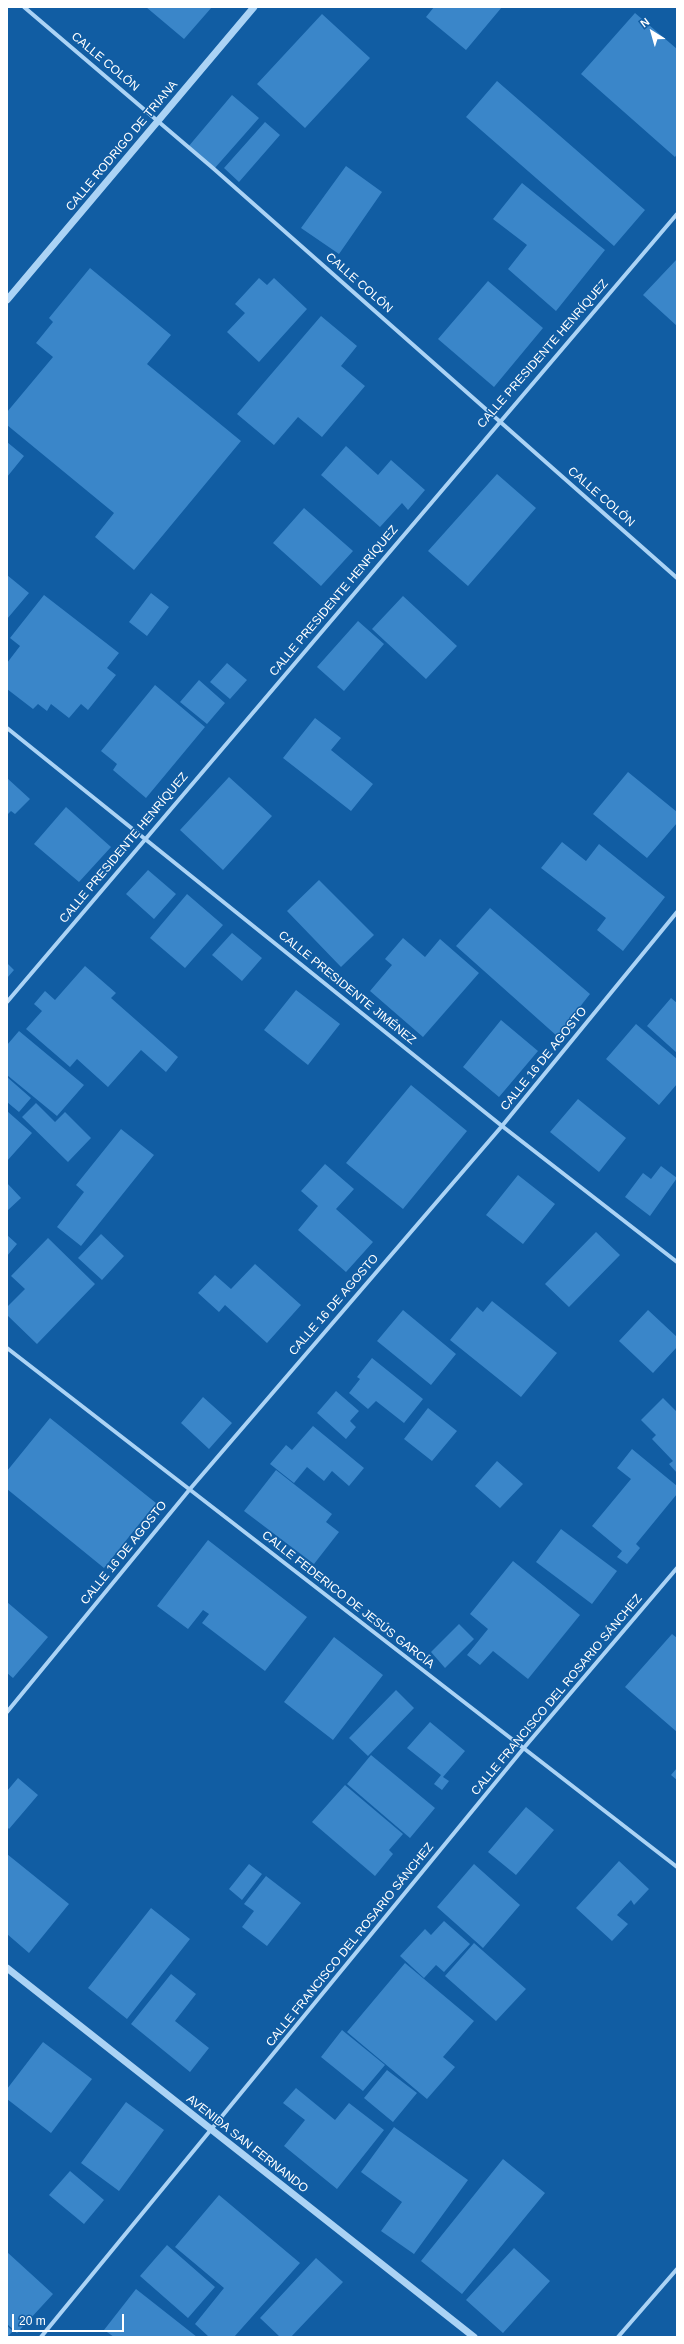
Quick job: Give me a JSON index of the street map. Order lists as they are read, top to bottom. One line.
{"streets":{"street":["CALLE COLÓN","CALLE RODRIGO DE TRIANA","CALLE PRESIDENTE HENRÍQUEZ","CALLE PRESIDENTE JIMÉNEZ","CALLE 16 DE AGOSTO","CALLE FEDERICO DE JESÚS GARCÍA","CALLE FRANCISCO DEL ROSARIO SÁNCHEZ","AVENIDA SAN FERNANDO"]},"crossings":[["CALLE COLÓN","CALLE RODRIGO DE TRIANA"],["CALLE COLÓN","CALLE PRESIDENTE HENRÍQUEZ"],["CALLE PRESIDENTE HENRÍQUEZ","CALLE PRESIDENTE JIMÉNEZ"],["CALLE PRESIDENTE JIMÉNEZ","CALLE 16 DE AGOSTO"],["CALLE 16 DE AGOSTO","CALLE FEDERICO DE JESÚS GARCÍA"],["CALLE FEDERICO DE JESÚS GARCÍA","CALLE FRANCISCO DEL ROSARIO SÁNCHEZ"],["CALLE FRANCISCO DEL ROSARIO SÁNCHEZ","AVENIDA SAN FERNANDO"]],"scale_bar":"20 m","north":"top left"}
